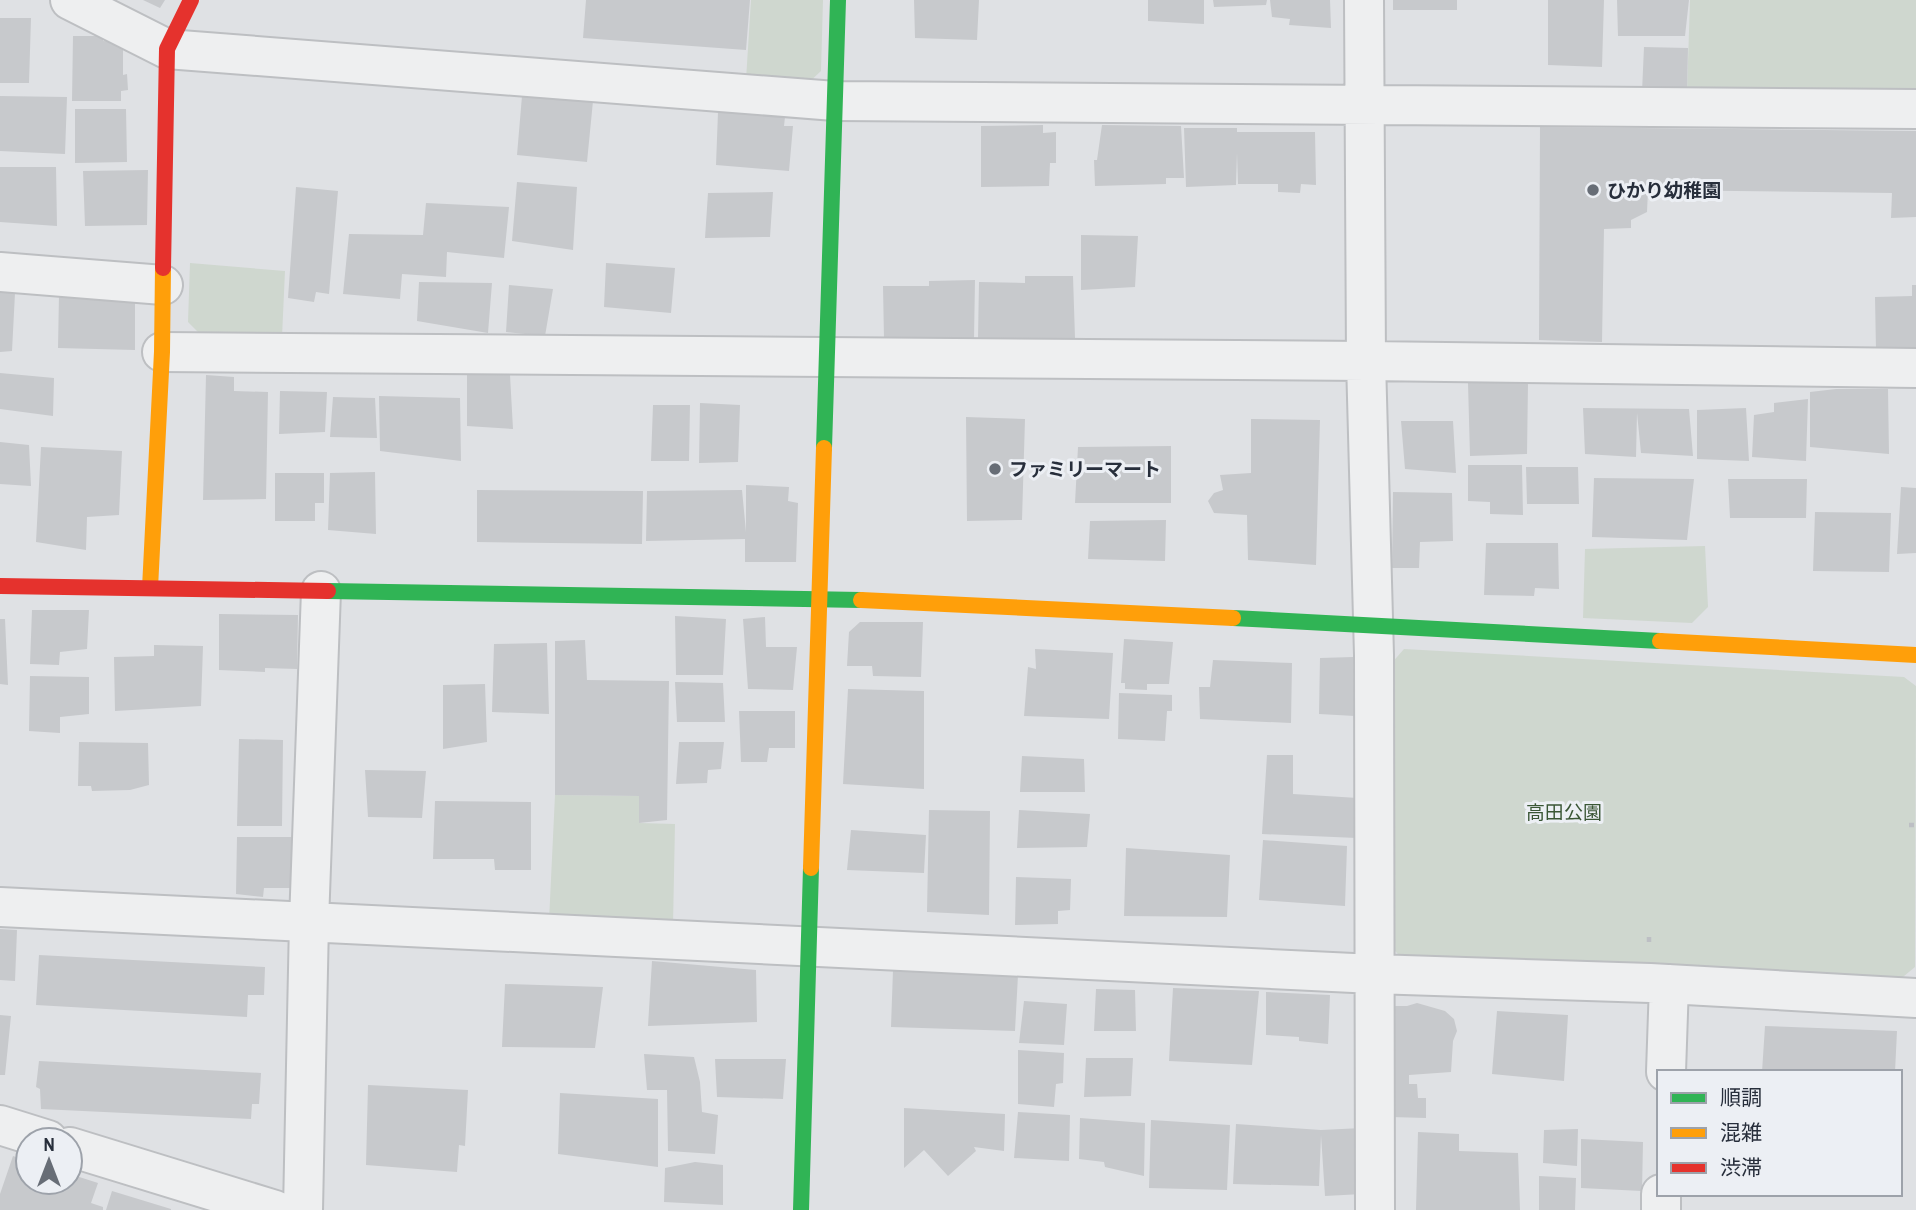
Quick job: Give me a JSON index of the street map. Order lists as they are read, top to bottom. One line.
{"parks":["高田公園"],"places":["ひかり幼稚園","ファミリーマート"],"legend":["順調","混雑","渋滞"],"north":"top"}
